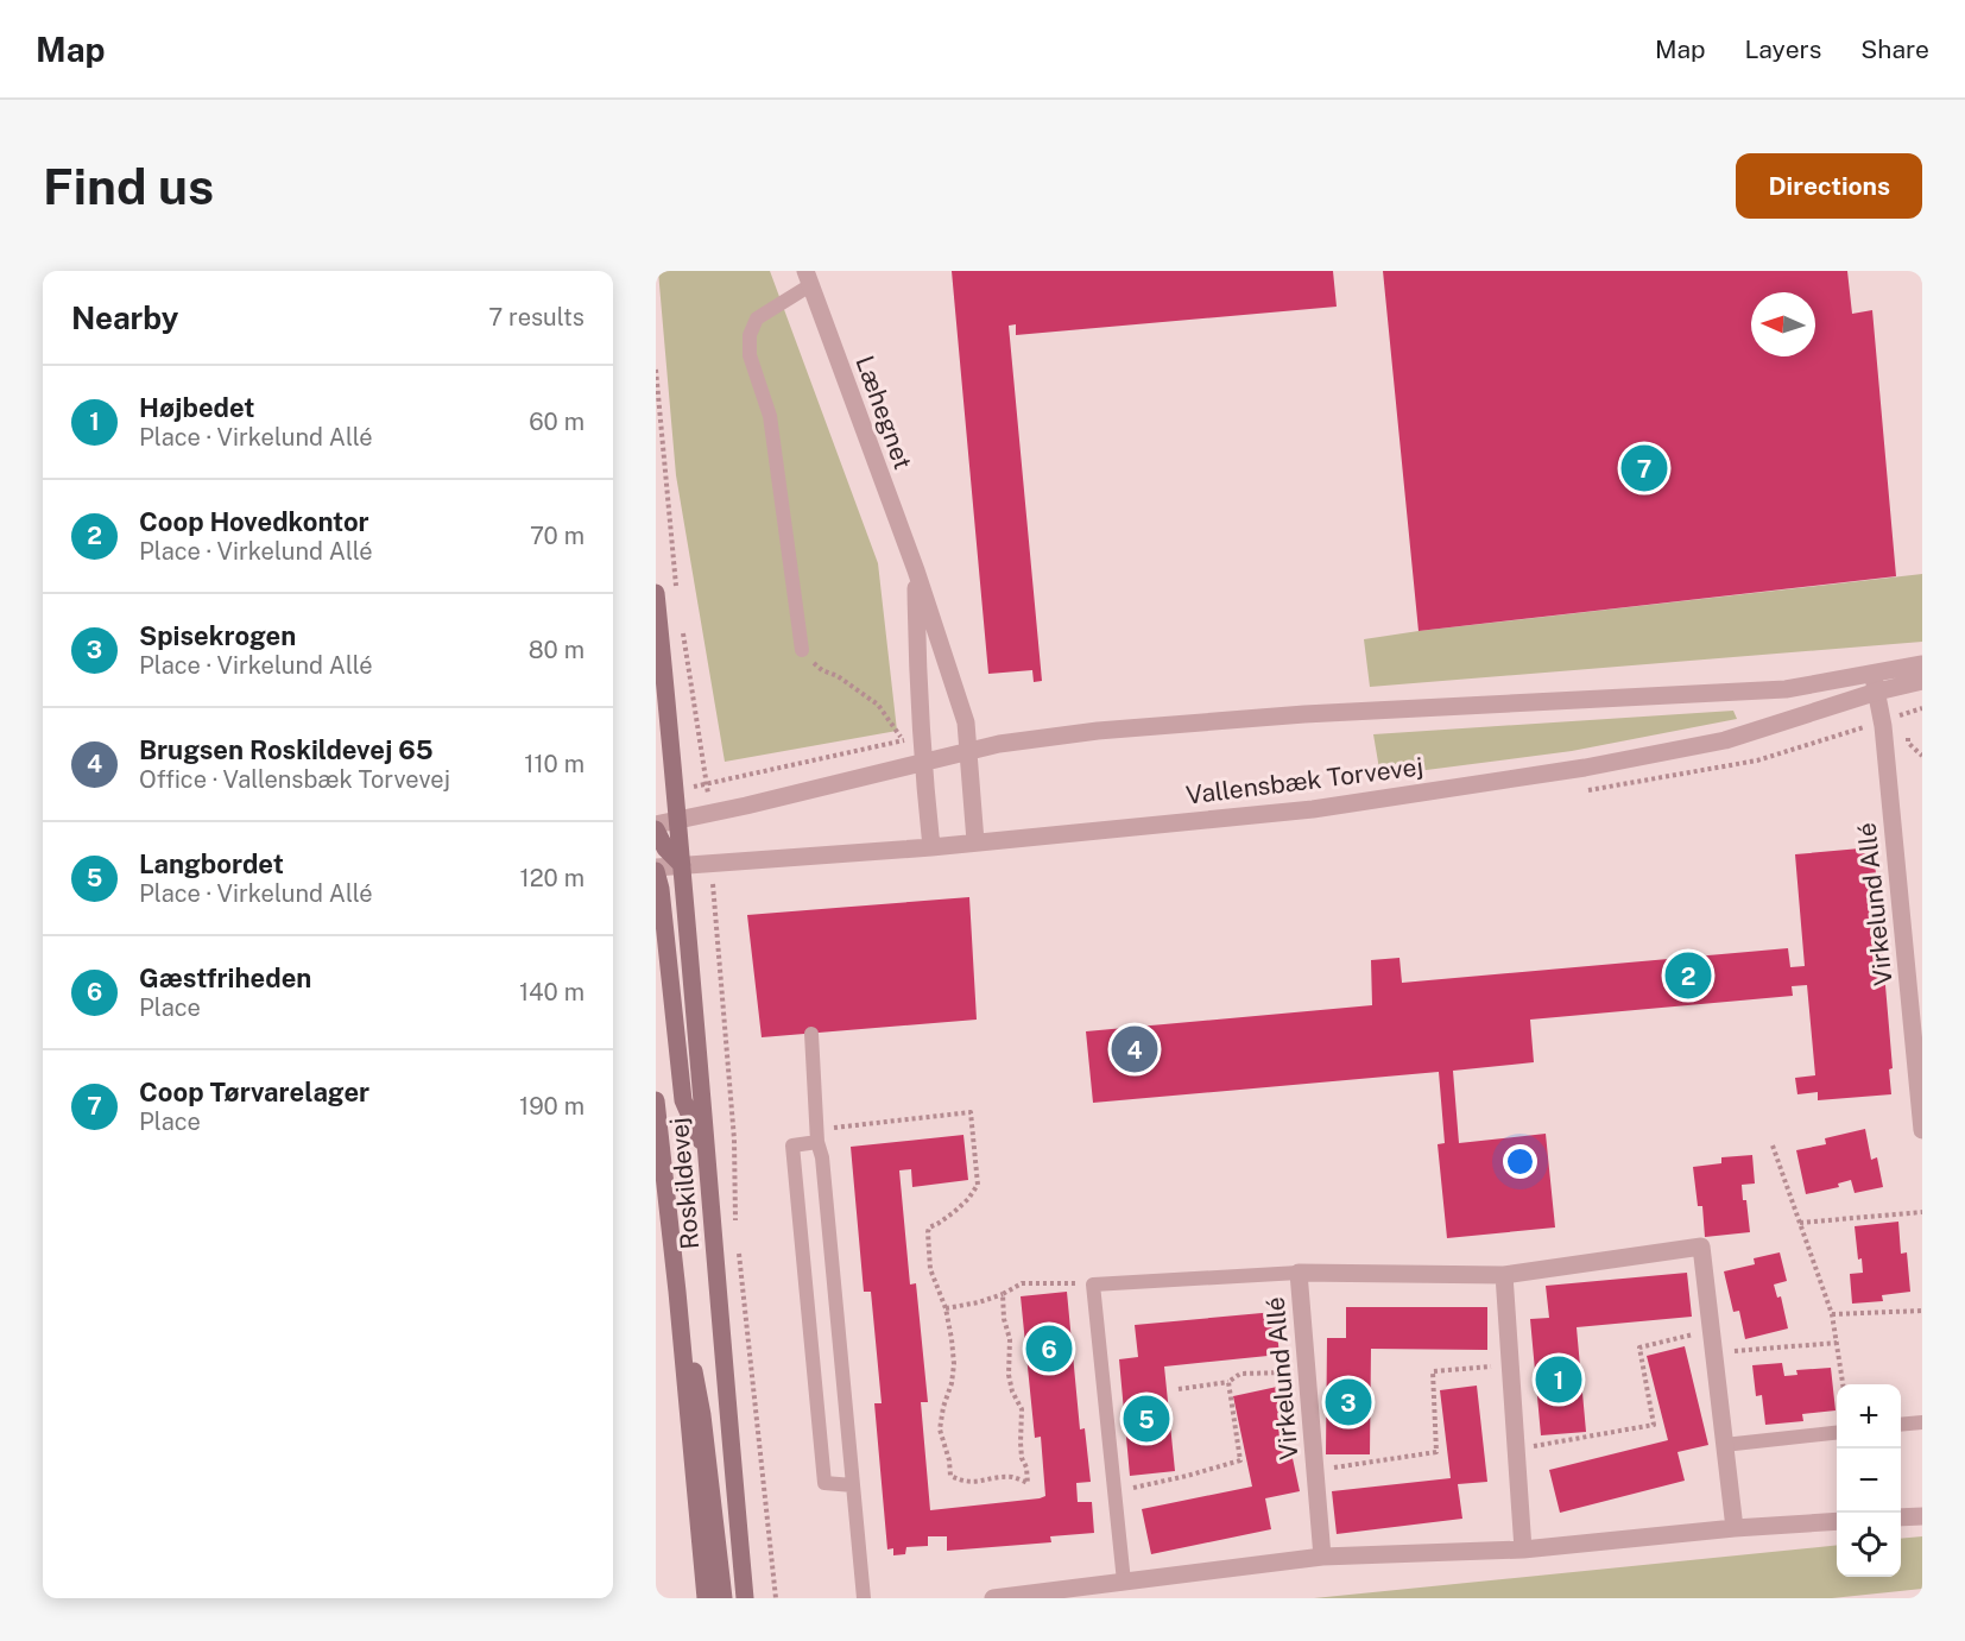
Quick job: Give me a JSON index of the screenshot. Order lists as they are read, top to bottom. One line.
{"streets":{"main road":["Roskildevej"],"street":["Læhegnet","Vallensbæk Torvevej","Virkelund Allé"]},"crossings":[["Læhegnet","Vallensbæk Torvevej"],["Vallensbæk Torvevej","Virkelund Allé"],["Vallensbæk Torvevej","Roskildevej"]],"north":"left","page":{"header":"Map","nav":["Map","Layers","Share"],"buttons":"Directions","title":"Find us","heading":["Nearby","7 results"],"list":[{"mark":"1","name":"Højbedet","note":"Place · Virkelund Allé","value":"60 m"},{"mark":"2","name":"Coop Hovedkontor","note":"Place · Virkelund Allé","value":"70 m"},{"mark":"3","name":"Spisekrogen","note":"Place · Virkelund Allé","value":"80 m"},{"mark":"4","name":"Brugsen Roskildevej 65","note":"Office · Vallensbæk Torvevej","value":"110 m"},{"mark":"5","name":"Langbordet","note":"Place · Virkelund Allé","value":"120 m"},{"mark":"6","name":"Gæstfriheden","note":"Place","value":"140 m"},{"mark":"7","name":"Coop Tørvarelager","note":"Place","value":"190 m"}],"pins":["7","2","4","6","1","3","5"],"map_buttons":["+","−"]}}
